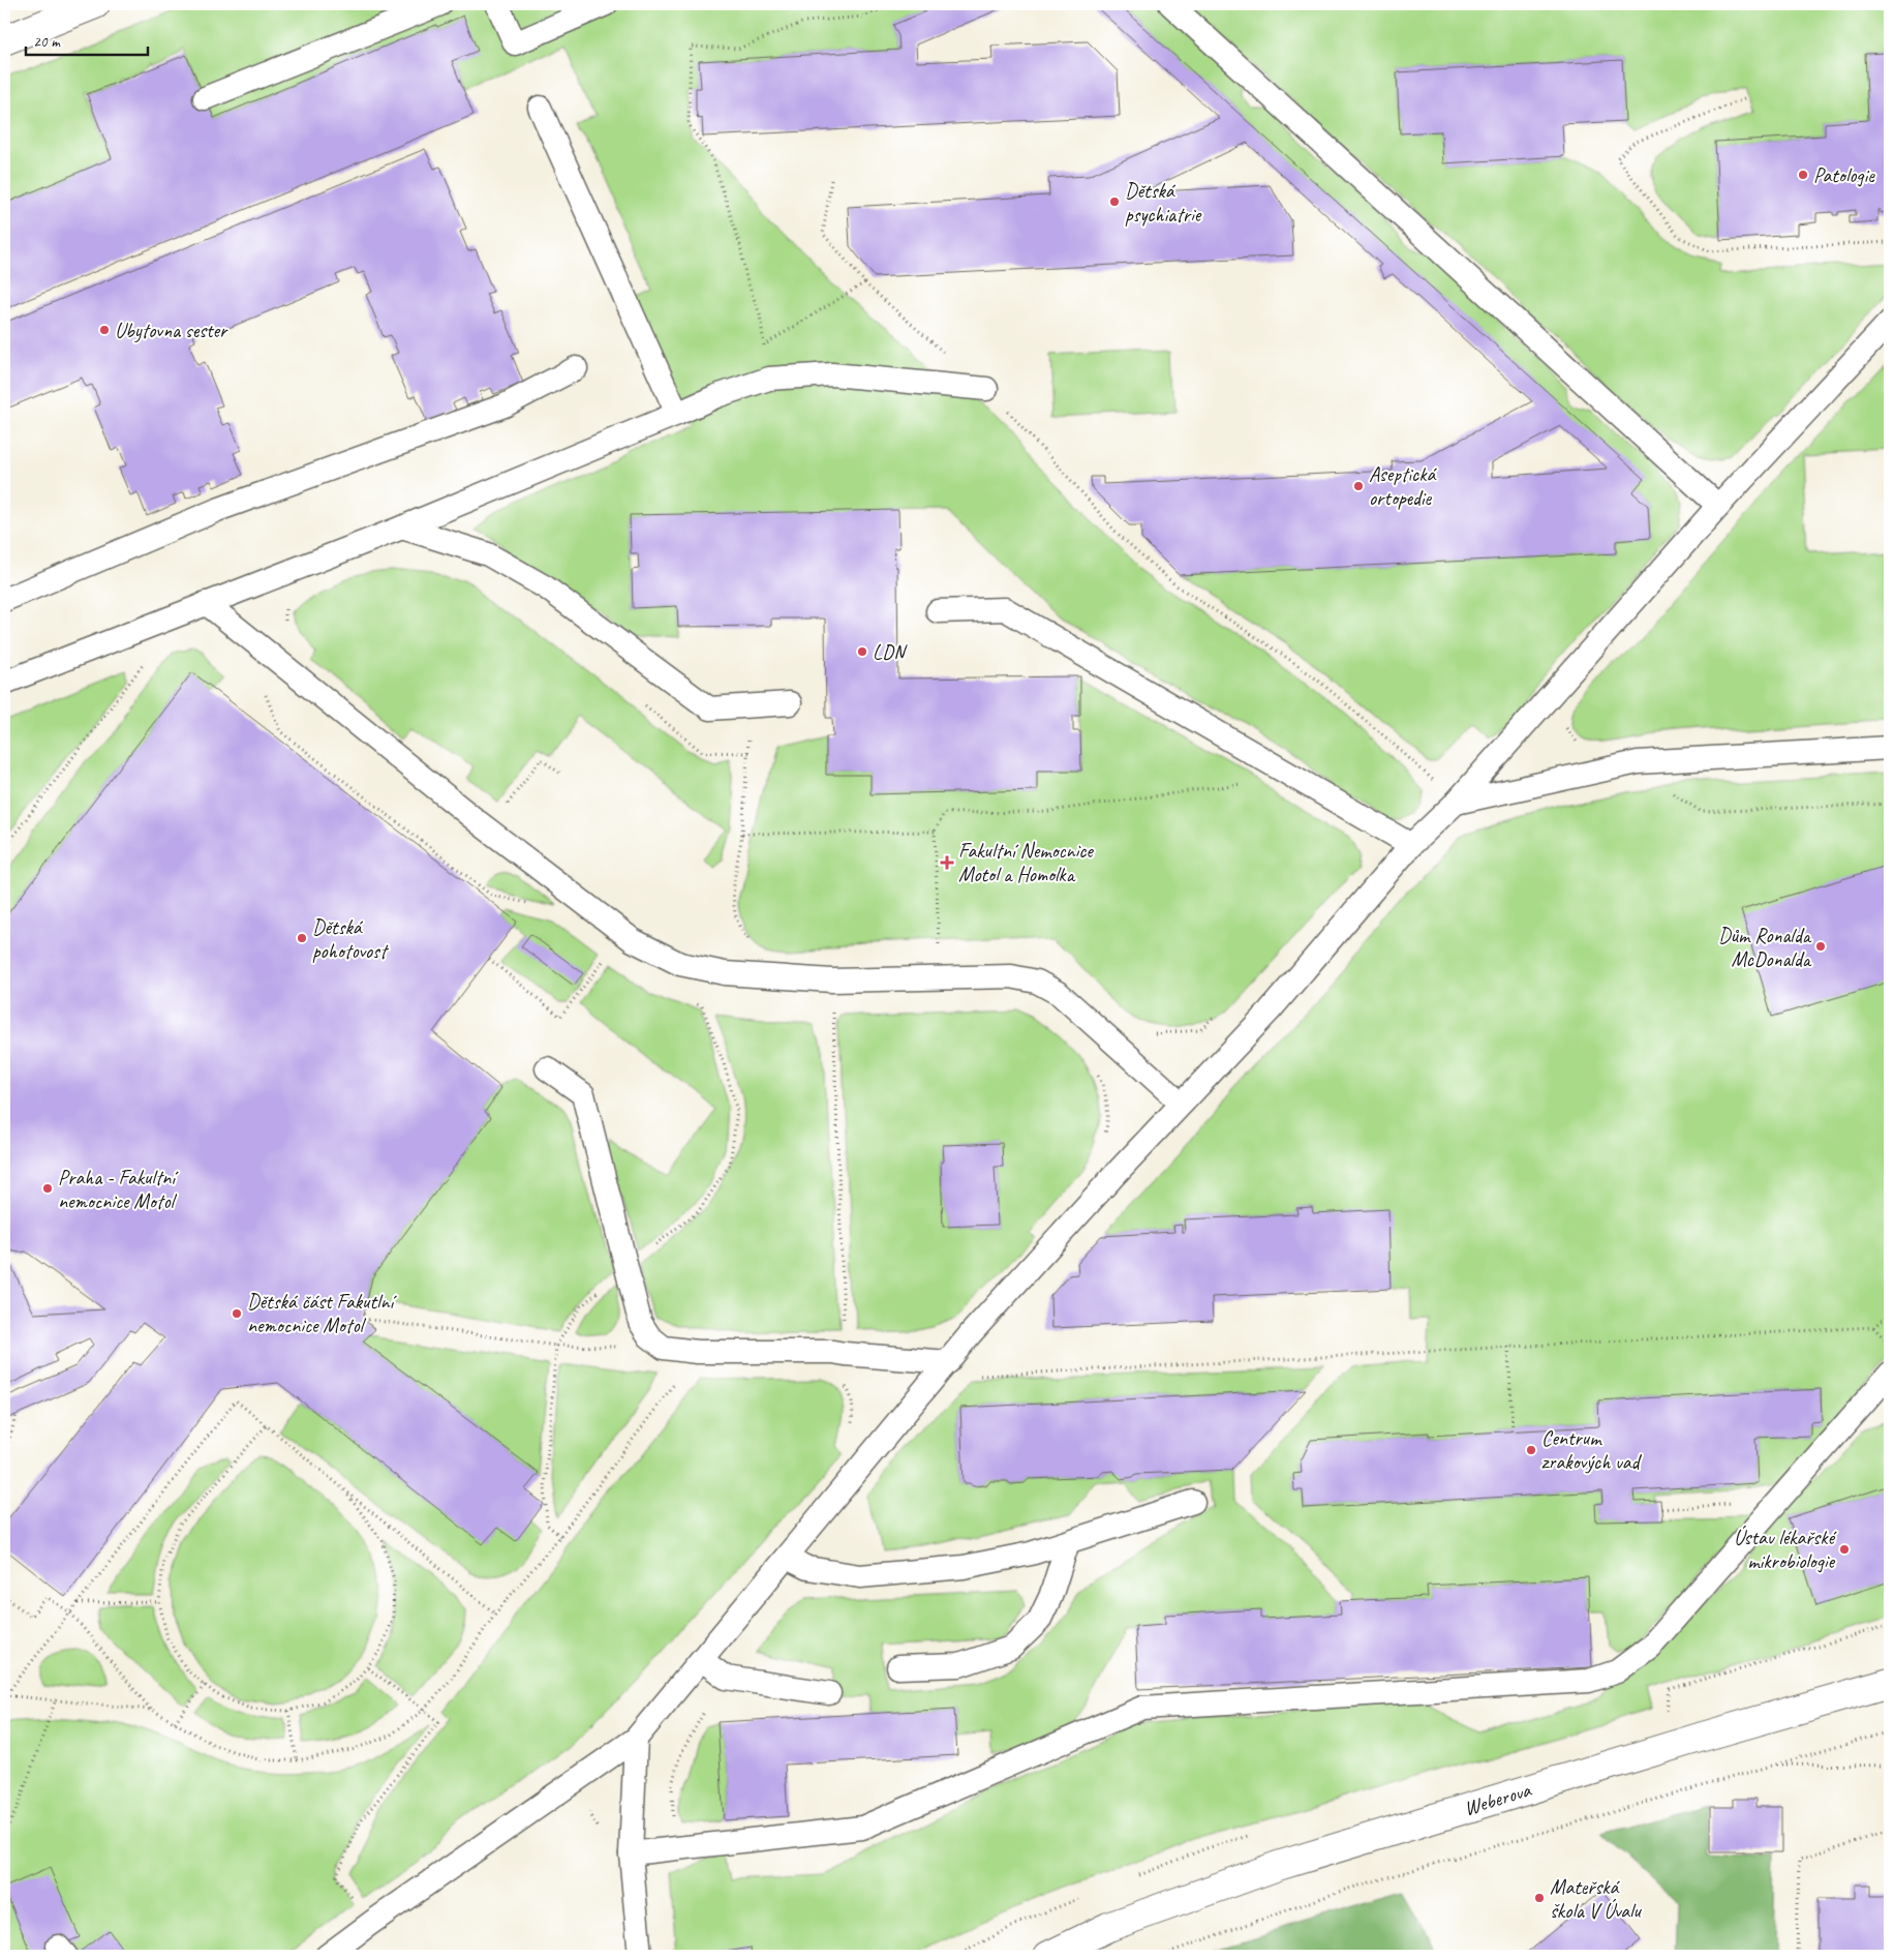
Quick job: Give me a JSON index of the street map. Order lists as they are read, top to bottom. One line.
{"streets":{"street":["Weberova"]},"places":{"other":["Patologie","Dětská psychiatrie","Ubytovna sester","Aseptická ortopedie","LDN","Dětská pohotovost","Dům Ronalda McDonalda","Praha - Fakultní nemocnice Motol","Dětská část Fakutlní nemocnice Motol","Centrum zrakových vad","Ústav lékařské mikrobiologie","Mateřská škola V Úvalu"],"health":["Fakultní Nemocnice Motol a Homolka"]},"scale_bar":"20 m"}
